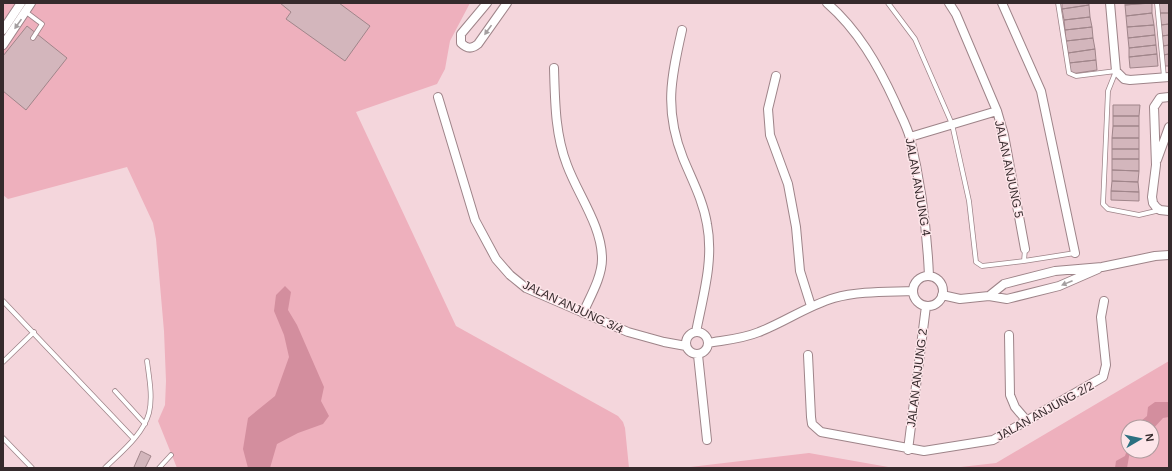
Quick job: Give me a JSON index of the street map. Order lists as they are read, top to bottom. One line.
{"streets":{"street":["JALAN ANJUNG 5","JALAN ANJUNG 4","JALAN ANJUNG 3/4","JALAN ANJUNG 2","JALAN ANJUNG 2/2"]},"crossings":[["JALAN ANJUNG 4","JALAN ANJUNG 2"],["JALAN ANJUNG 2","JALAN ANJUNG 2/2"]],"north":"right"}
